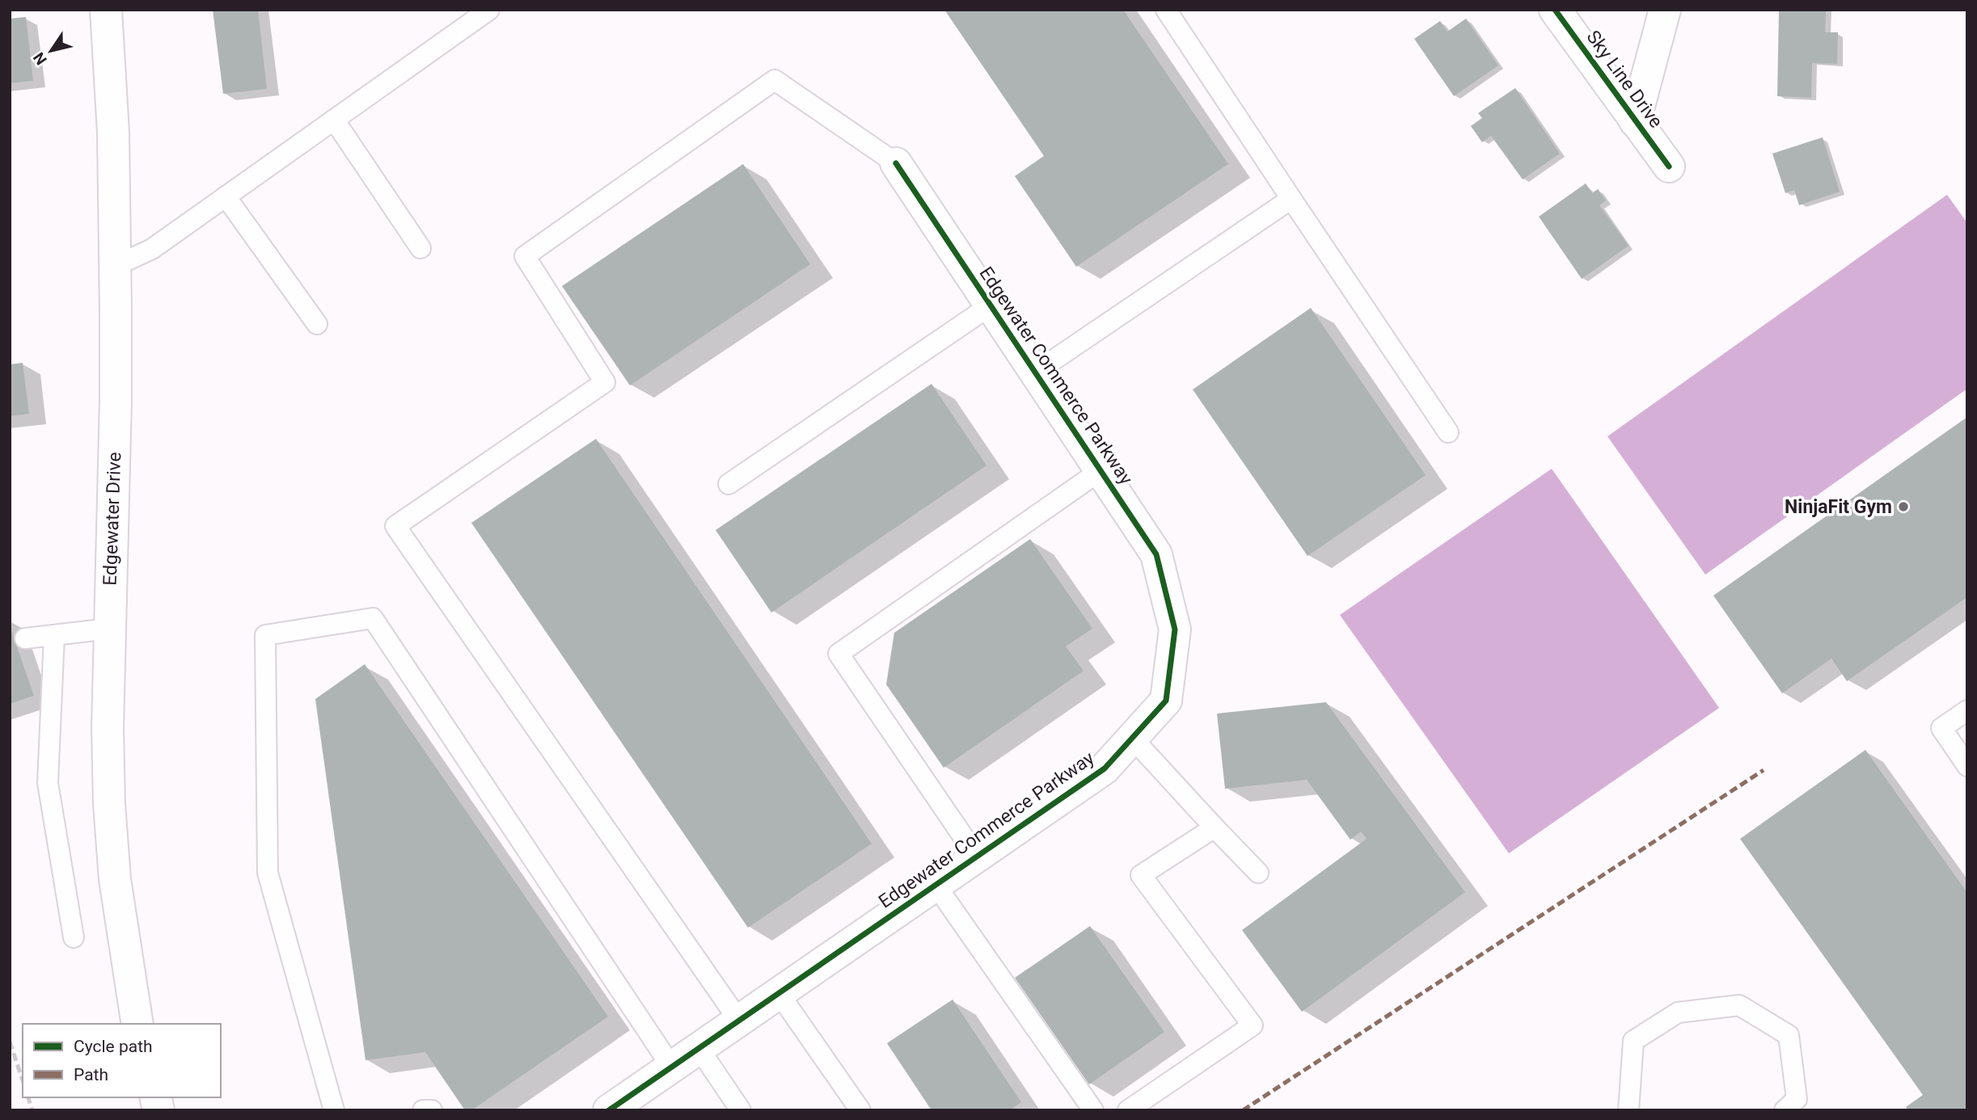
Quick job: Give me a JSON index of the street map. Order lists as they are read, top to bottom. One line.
{"streets":{"street":["Sky Line Drive","Edgewater Commerce Parkway","Edgewater Drive"]},"places":["NinjaFit Gym"],"legend":["Cycle path","Path"],"north":"bottom left"}
